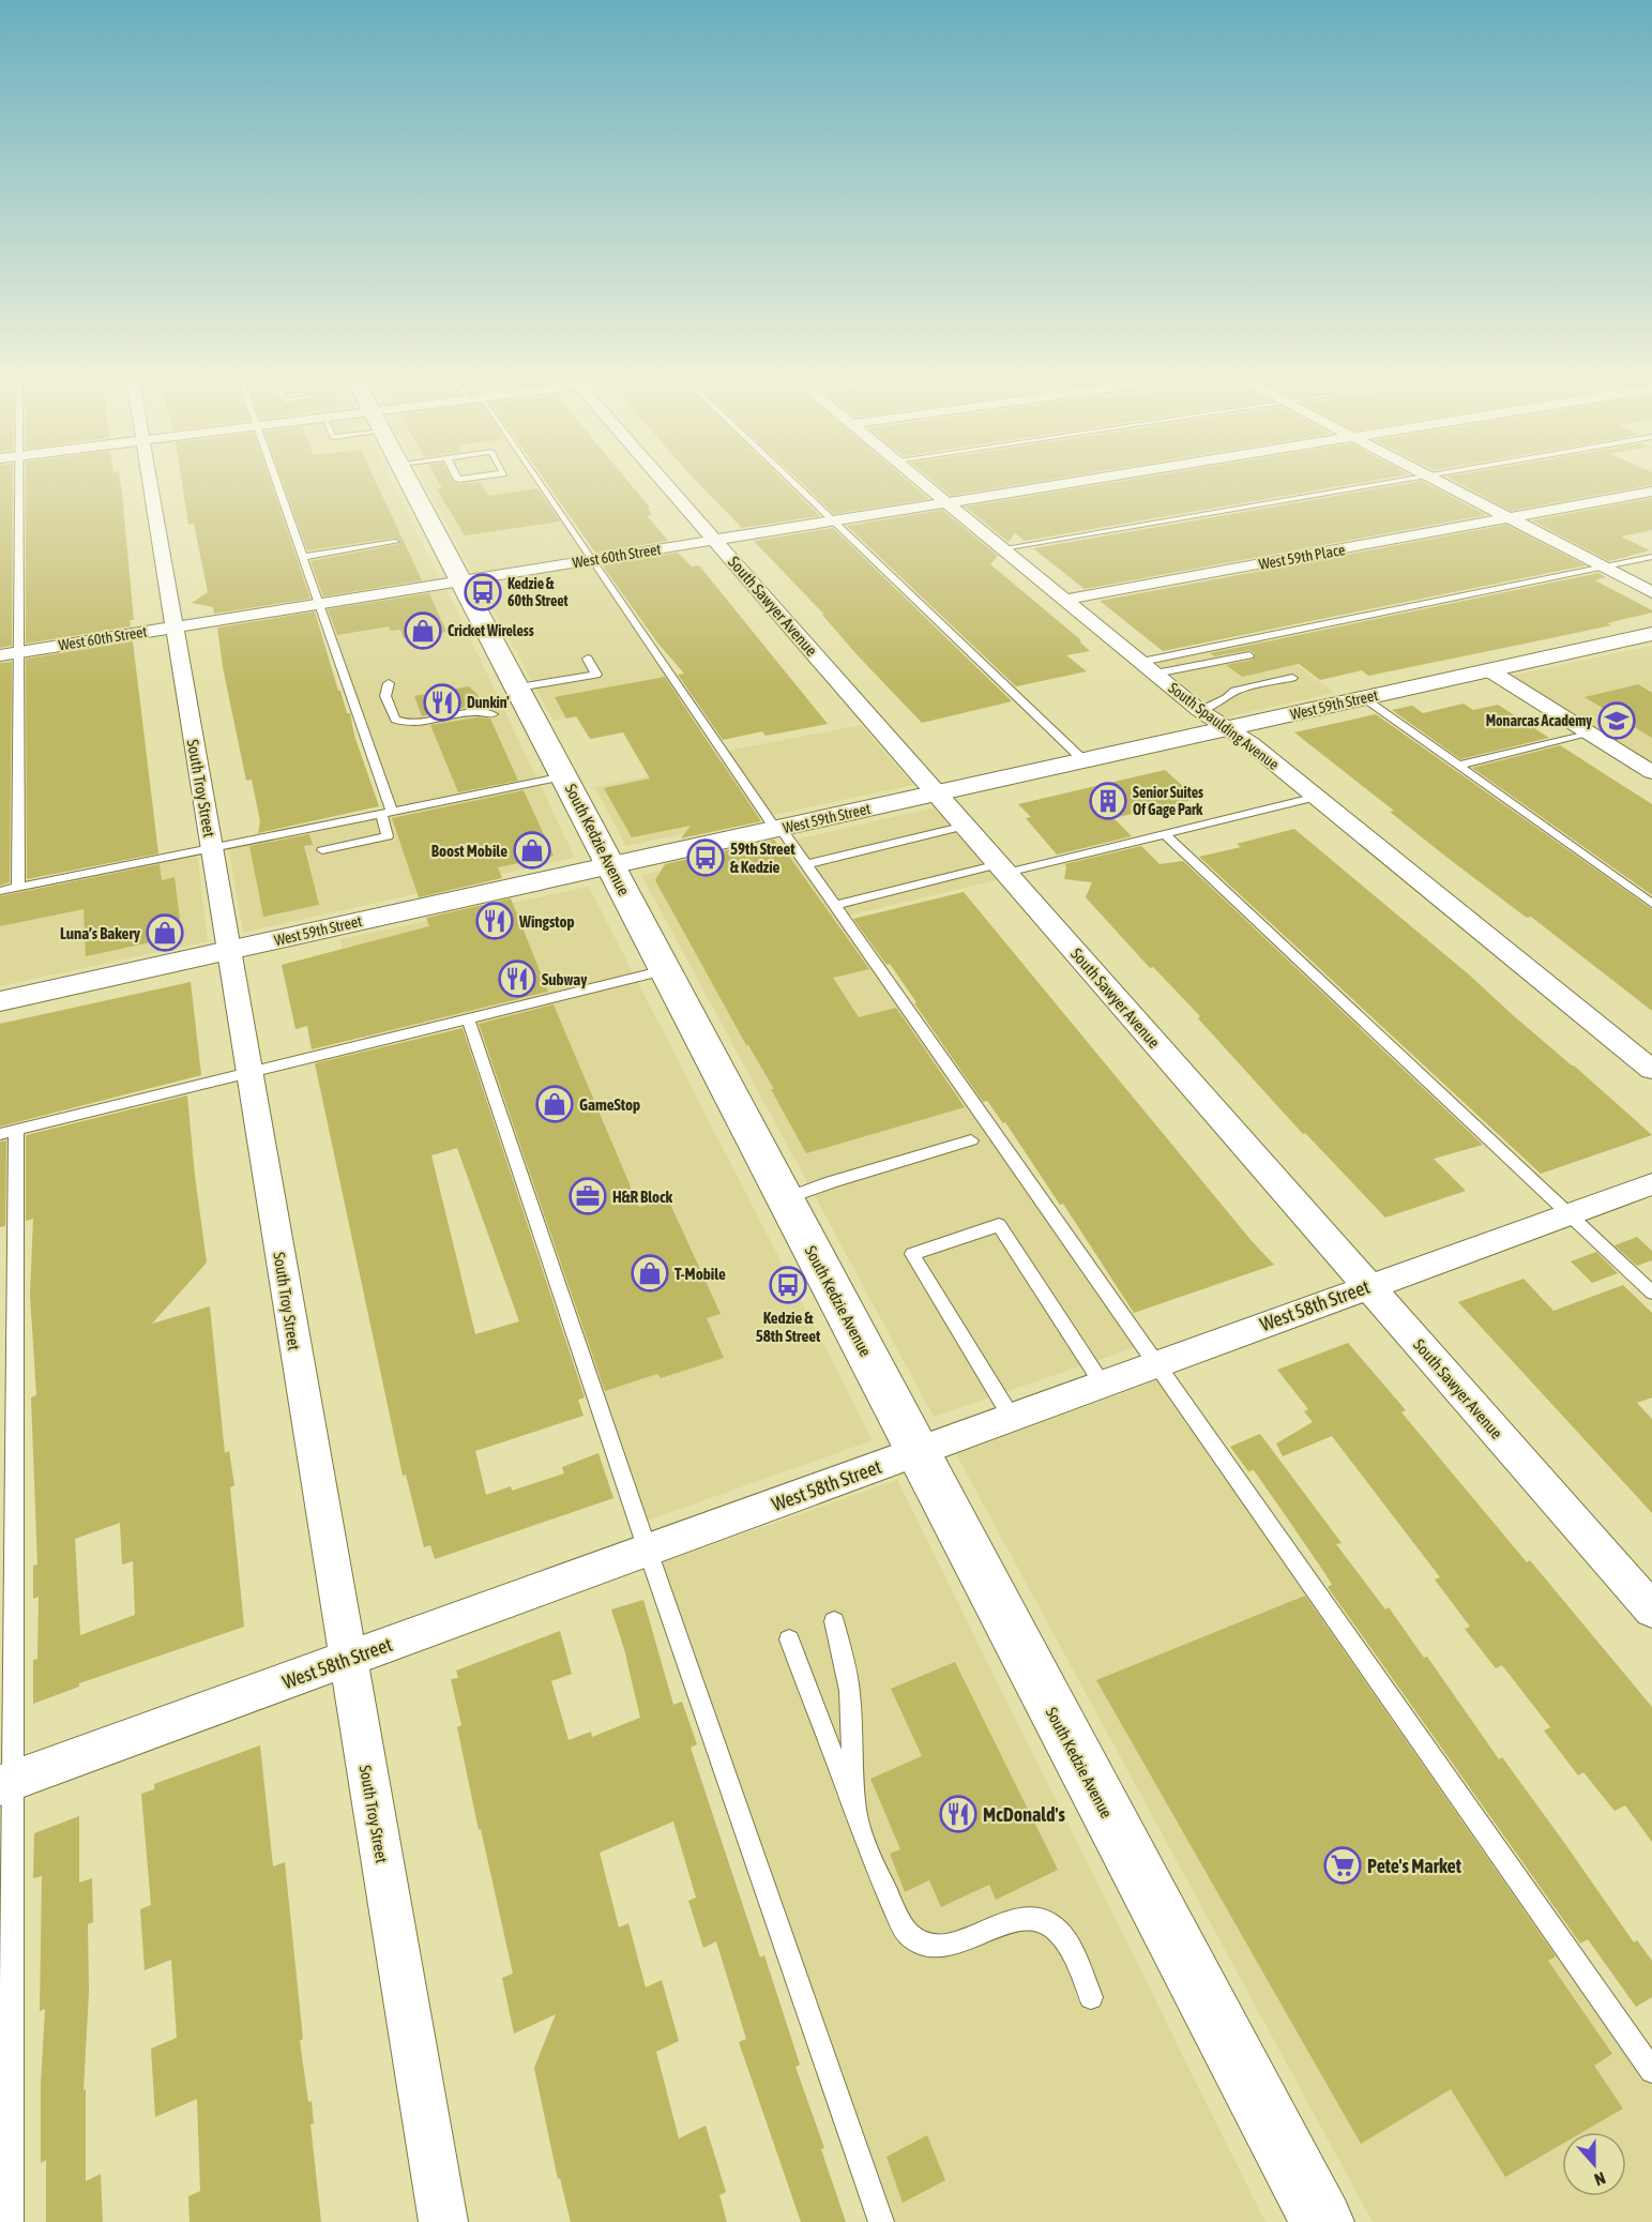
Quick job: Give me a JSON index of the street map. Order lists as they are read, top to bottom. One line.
{"streets":{"main road":["South Kedzie Avenue"],"street":["West 60th Street","West 59th Place","South Sawyer Avenue","West 59th Street","South Spaulding Avenue","South Troy Street","West 58th Street"]},"crossings":[["West 60th Street","South Sawyer Avenue"],["West 60th Street","South Spaulding Avenue"],["West 60th Street","South Troy Street"],["West 60th Street","South Kedzie Avenue"],["West 59th Place","South Spaulding Avenue"],["South Sawyer Avenue","West 59th Street"],["South Sawyer Avenue","West 58th Street"],["West 59th Street","South Spaulding Avenue"],["West 59th Street","South Troy Street"],["West 59th Street","South Kedzie Avenue"],["South Troy Street","West 58th Street"],["South Kedzie Avenue","West 58th Street"]],"places":{"bus stop":["Kedzie & 60th Street","59th Street & Kedzie","Kedzie & 58th Street"],"shop":["Cricket Wireless","Boost Mobile","Luna’s Bakery","GameStop","T-Mobile"],"restaurant":["Dunkin'","Wingstop","Subway","McDonald's"],"school or university":["Monarcas Academy"],"building":["Senior Suites Of Gage Park"],"office":["H&R Block"],"supermarket":["Pete's Market"]},"north":"bottom"}
